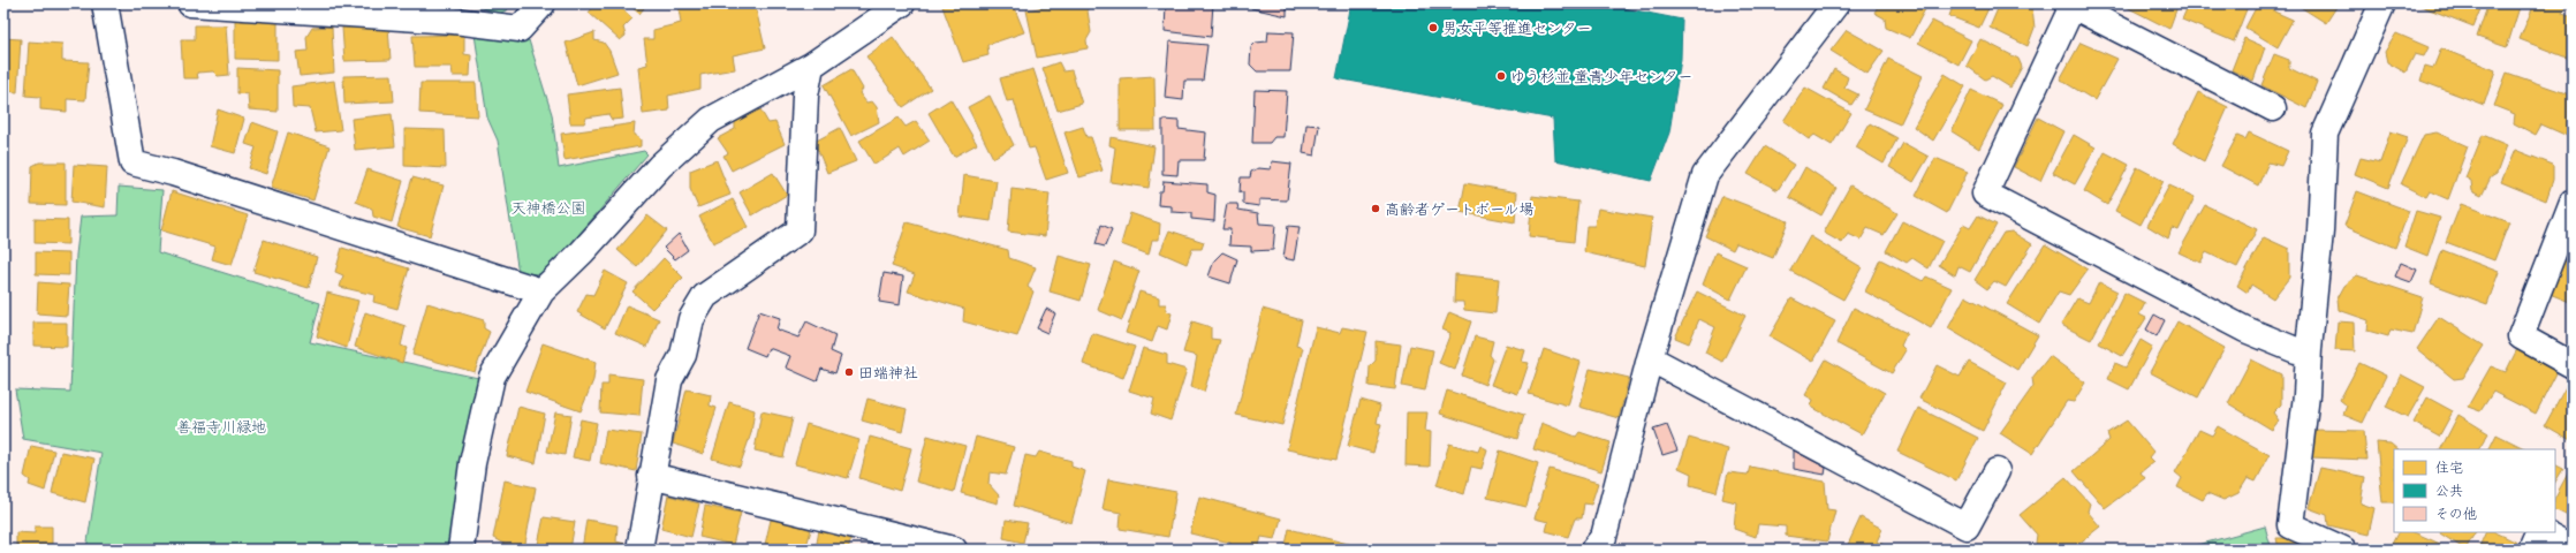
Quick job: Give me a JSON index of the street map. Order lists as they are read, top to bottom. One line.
{"parks":["天神橋公園","善福寺川緑地"],"places":["男女平等推進センター","ゆう杉並 童青少年センター","高齢者ゲートボール場","田端神社"],"legend":["住宅","公共","その他"]}
